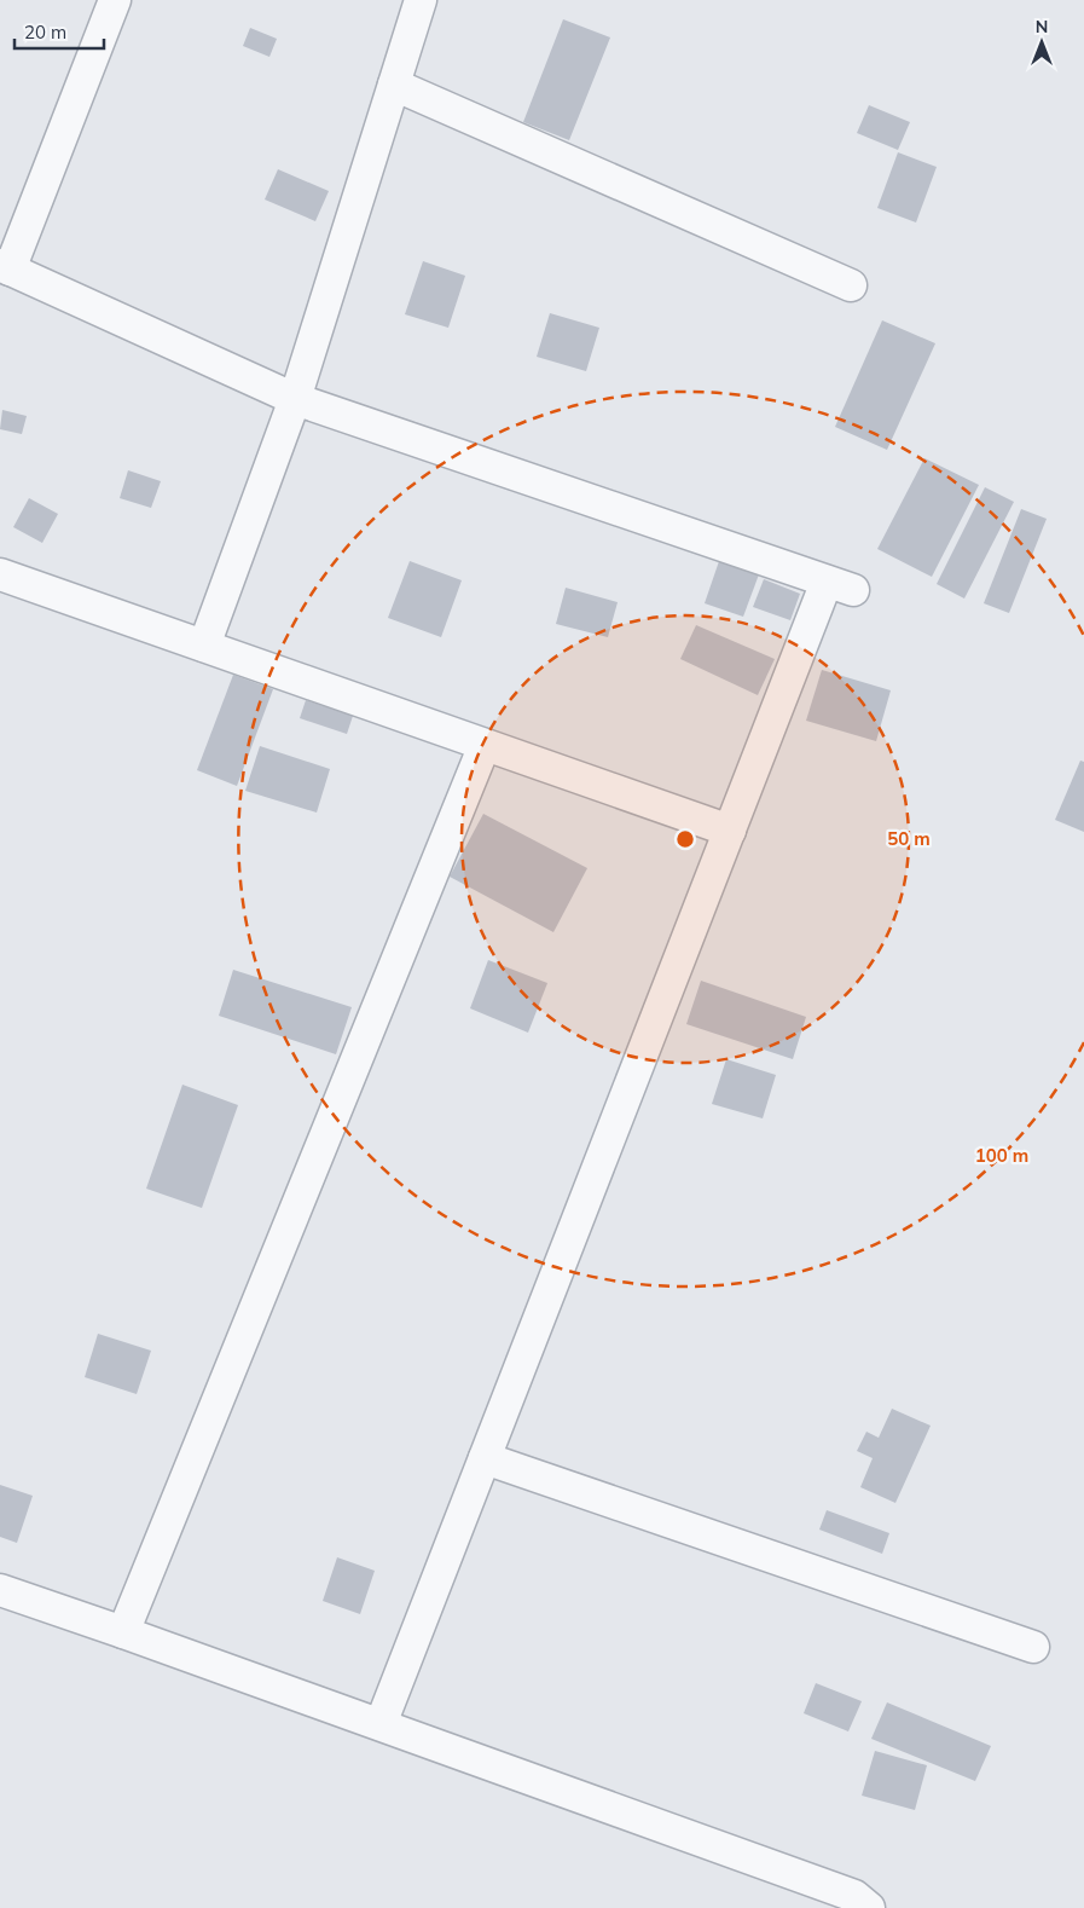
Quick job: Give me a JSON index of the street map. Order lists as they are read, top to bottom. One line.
{"scale_bar":"20 m","north":"top","rings":["50 m","100 m"]}
